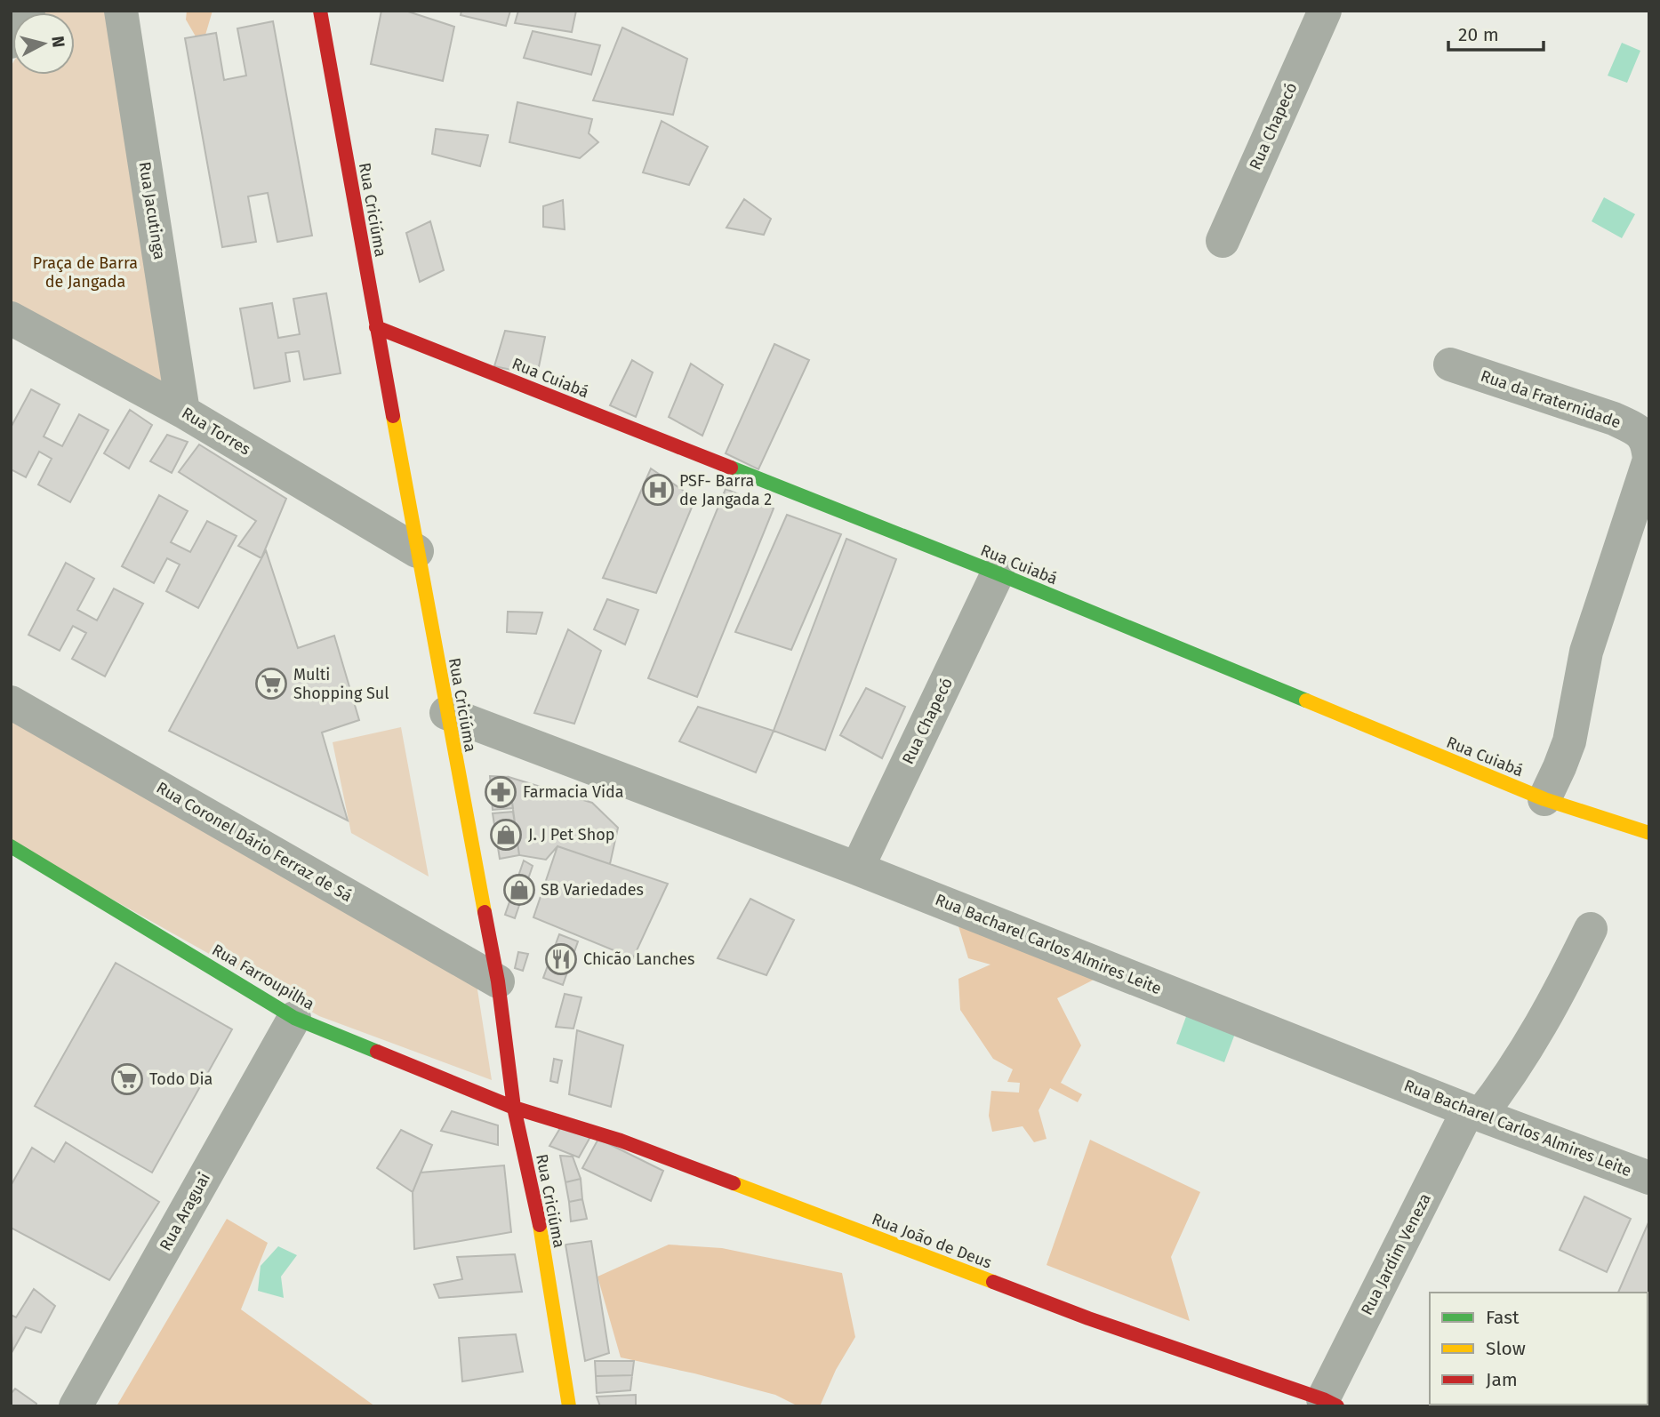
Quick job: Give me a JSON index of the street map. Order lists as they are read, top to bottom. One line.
{"streets":{"street":["Rua Chapecó","Rua Criciúma","Rua Jacutinga","Rua Cuiabá","Rua da Fraternidade","Rua Torres","Rua Coronel Dário Ferraz de Sá","Rua Bacharel Carlos Almires Leite","Rua Farroupilha","Rua Araguai","Rua João de Deus","Rua Jardim Veneza"]},"crossings":[["Rua Chapecó","Rua Cuiabá"],["Rua Chapecó","Rua Bacharel Carlos Almires Leite"],["Rua Criciúma","Rua Cuiabá"],["Rua Criciúma","Rua Torres"],["Rua Criciúma","Rua Coronel Dário Ferraz de Sá"],["Rua Criciúma","Rua Bacharel Carlos Almires Leite"],["Rua Criciúma","Rua Farroupilha"],["Rua Criciúma","Rua João de Deus"],["Rua Jacutinga","Rua Torres"],["Rua Cuiabá","Rua da Fraternidade"],["Rua Bacharel Carlos Almires Leite","Rua Jardim Veneza"],["Rua Farroupilha","Rua Araguai"],["Rua Farroupilha","Rua João de Deus"],["Rua João de Deus","Rua Jardim Veneza"]],"parks":["Praça de Barra de Jangada"],"places":{"hospital":["PSF- Barra de Jangada 2"],"supermarket":["Multi Shopping Sul","Todo Dia"],"pharmacy":["Farmacia Vida"],"shop":["J. J Pet Shop","SB Variedades"],"restaurant":["Chicão Lanches"]},"legend":["Fast","Slow","Jam"],"scale_bar":"20 m","north":"right"}
